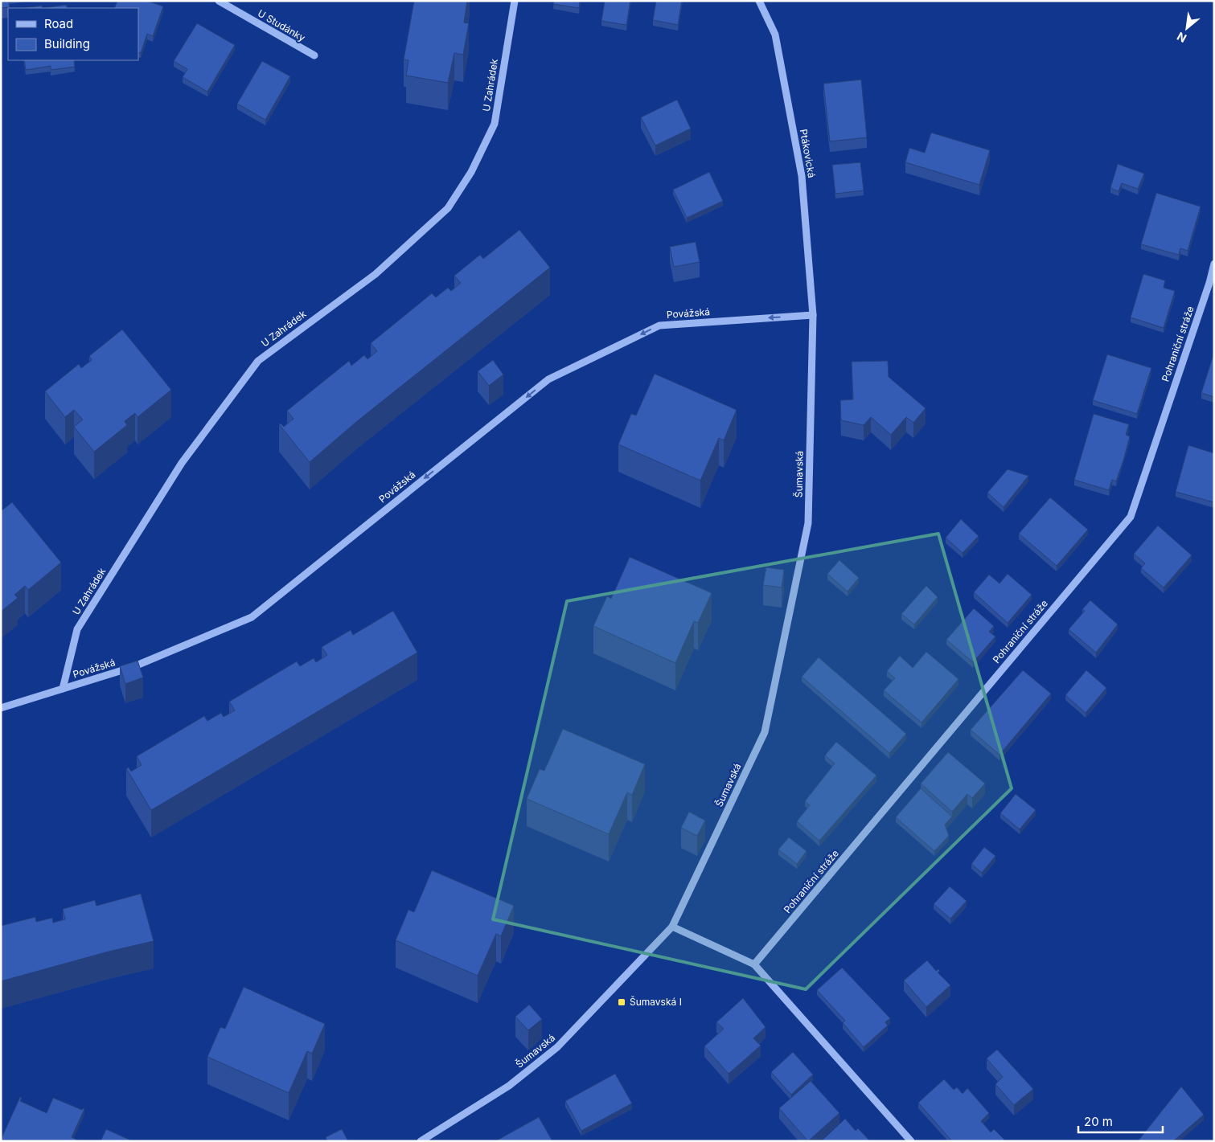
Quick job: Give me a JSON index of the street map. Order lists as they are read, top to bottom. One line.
{"streets":{"street":["U Studánky","U Zahrádek","Ptákovická","Povážská","Pohraniční stráže","Šumavská"]},"crossings":[["U Zahrádek","Povážská"],["Ptákovická","Povážská"],["Ptákovická","Šumavská"],["Povážská","Šumavská"]],"one_way":["Povážská"],"places":{"transit":["Šumavská I"]},"legend":["Road","Building"],"scale_bar":"20 m","north":"bottom left"}
